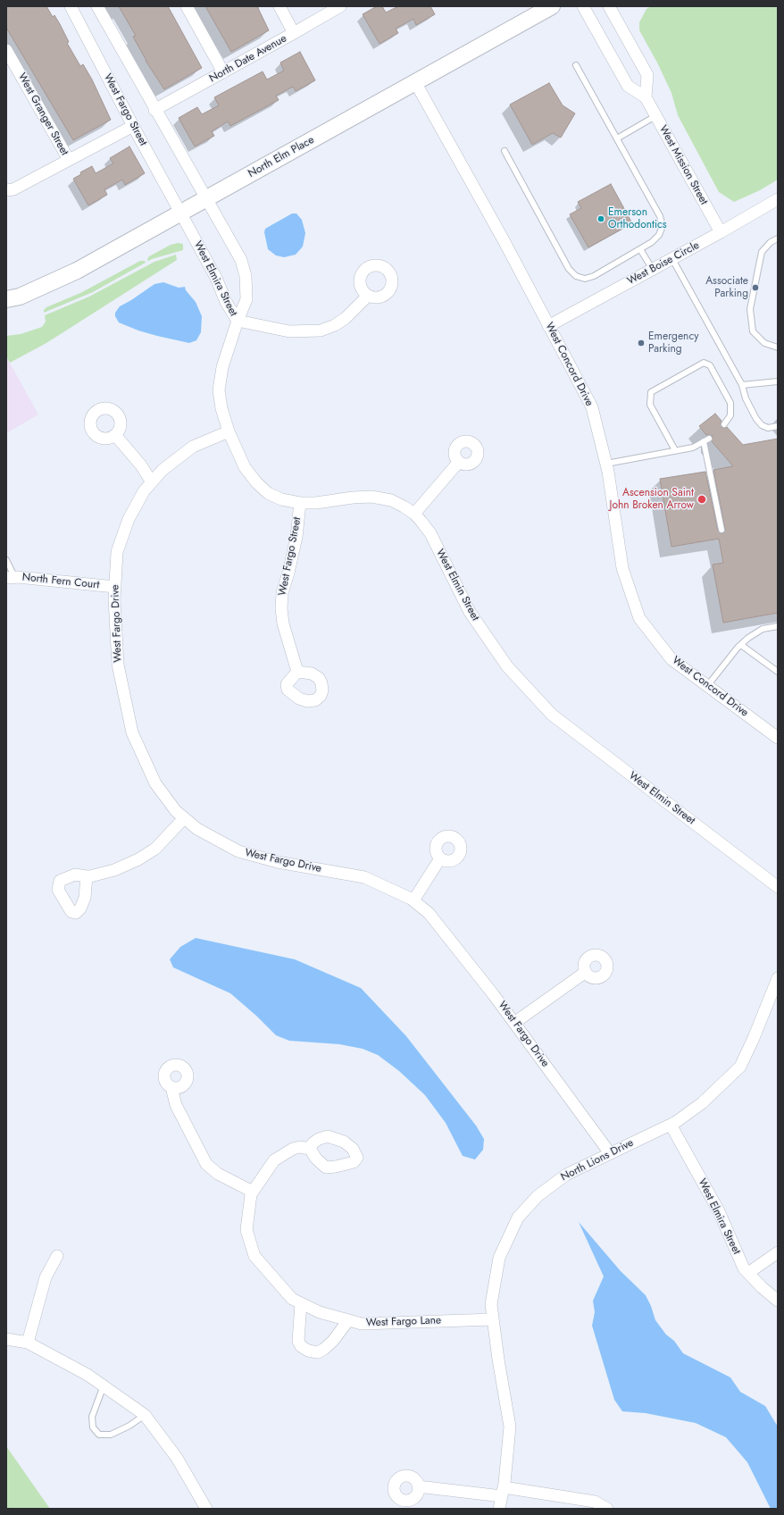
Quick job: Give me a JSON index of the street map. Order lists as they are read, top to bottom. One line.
{"streets":{"main road":["North Elm Place"],"street":["North Date Avenue","West Fargo Street","West Granger Street","West Mission Street","West Boise Circle","West Elmira Street","West Concord Drive","North Fern Court","West Elmin Street","West Fargo Drive","North Lions Drive","West Fargo Lane"]},"crossings":[["West Fargo Street","North Elm Place"],["West Fargo Street","West Elmira Street"],["West Fargo Street","West Elmin Street"],["North Elm Place","West Elmira Street"],["North Elm Place","West Concord Drive"],["West Mission Street","West Boise Circle"],["West Boise Circle","West Concord Drive"],["West Elmira Street","West Elmin Street"],["West Elmira Street","North Lions Drive"],["North Fern Court","West Fargo Drive"],["West Elmin Street","West Fargo Drive"],["West Fargo Drive","North Lions Drive"],["North Lions Drive","West Fargo Lane"]],"places":["Emerson Orthodontics","Associate Parking","Emergency Parking","Ascension Saint John Broken Arrow"]}
